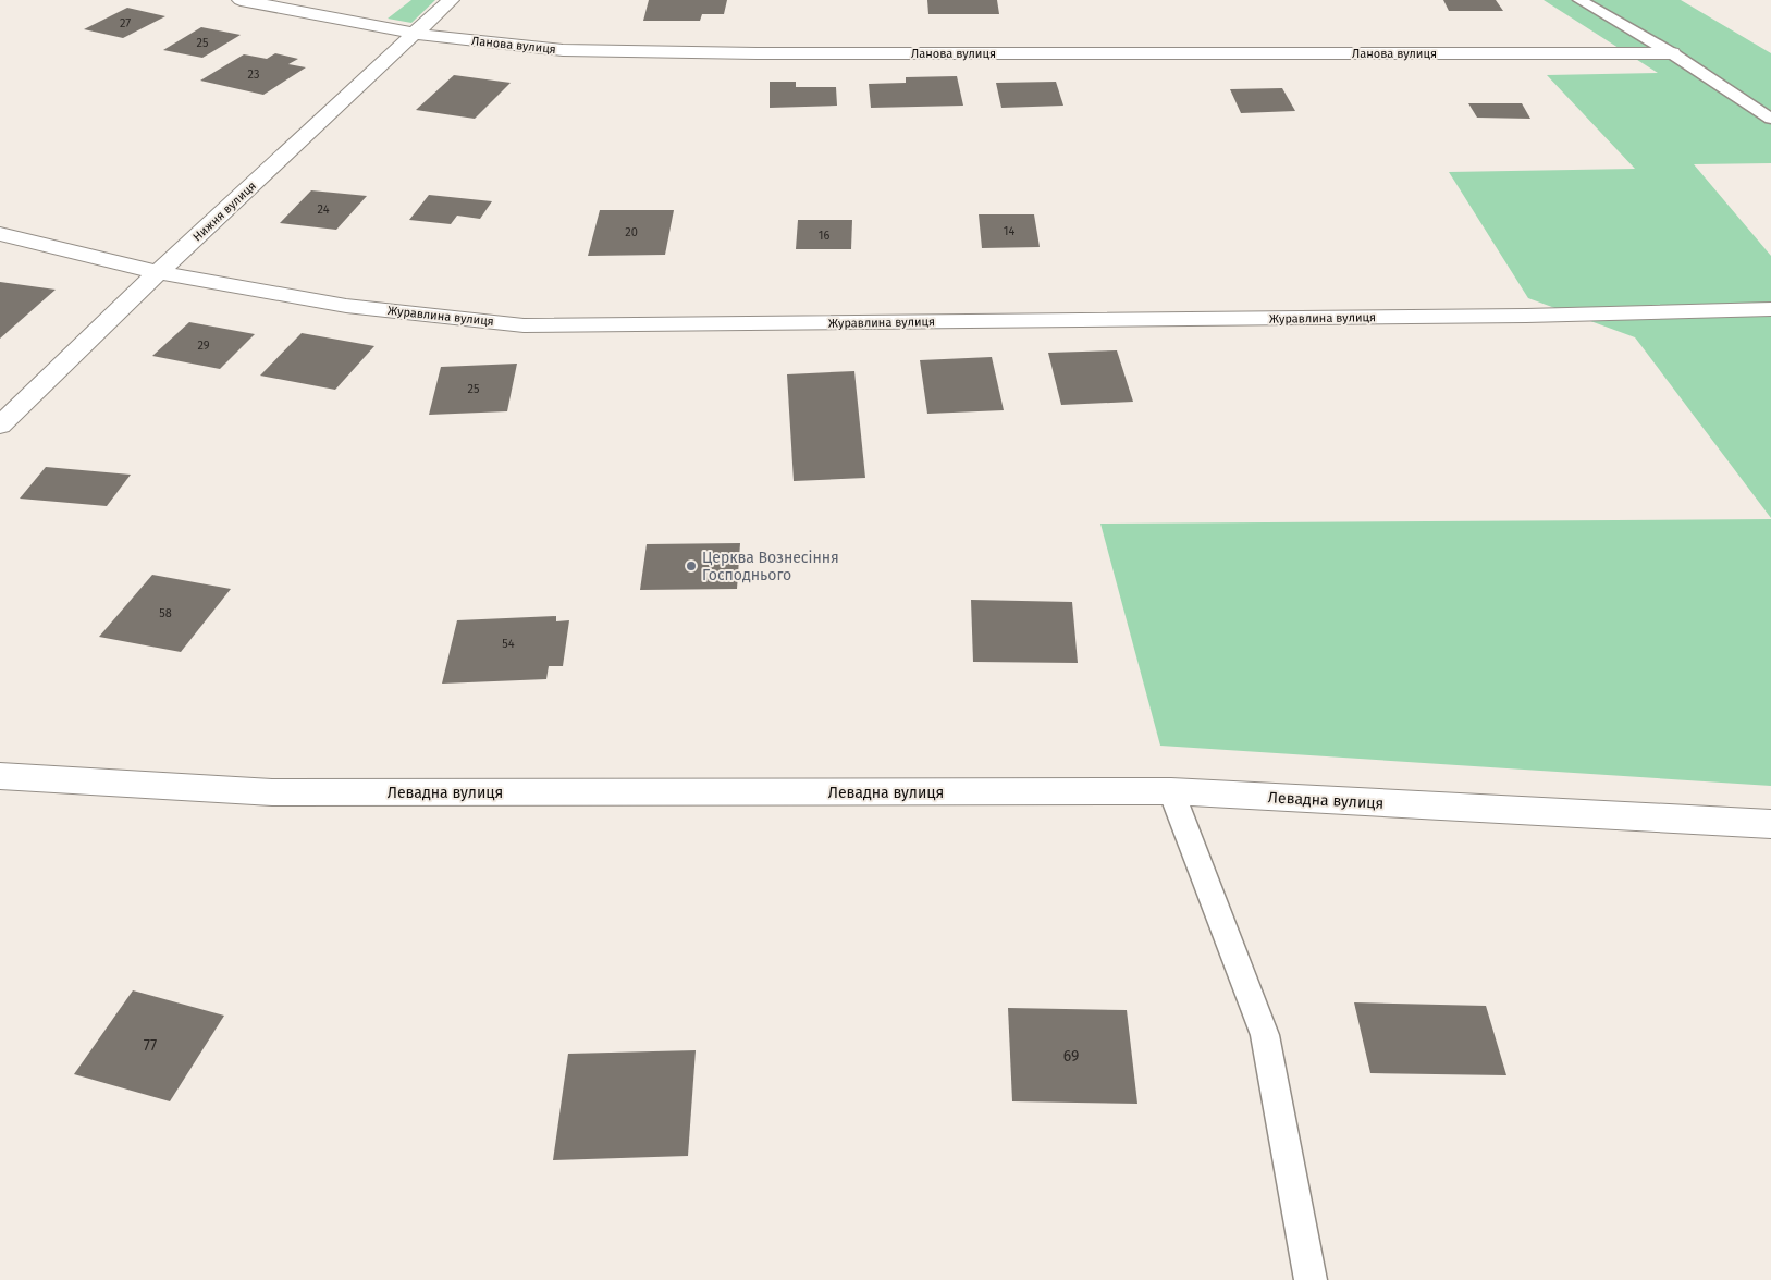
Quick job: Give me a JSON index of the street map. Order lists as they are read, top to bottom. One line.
{"streets":{"street":["Ланова вулиця","Нижня вулиця","Журавлина вулиця","Левадна вулиця"]},"crossings":[["Ланова вулиця","Нижня вулиця"],["Нижня вулиця","Журавлина вулиця"]],"places":["Церква Вознесіння Господнього"],"house_numbers":["27","25","23","24","14","20","16","29","25","58","54","77","69"]}
